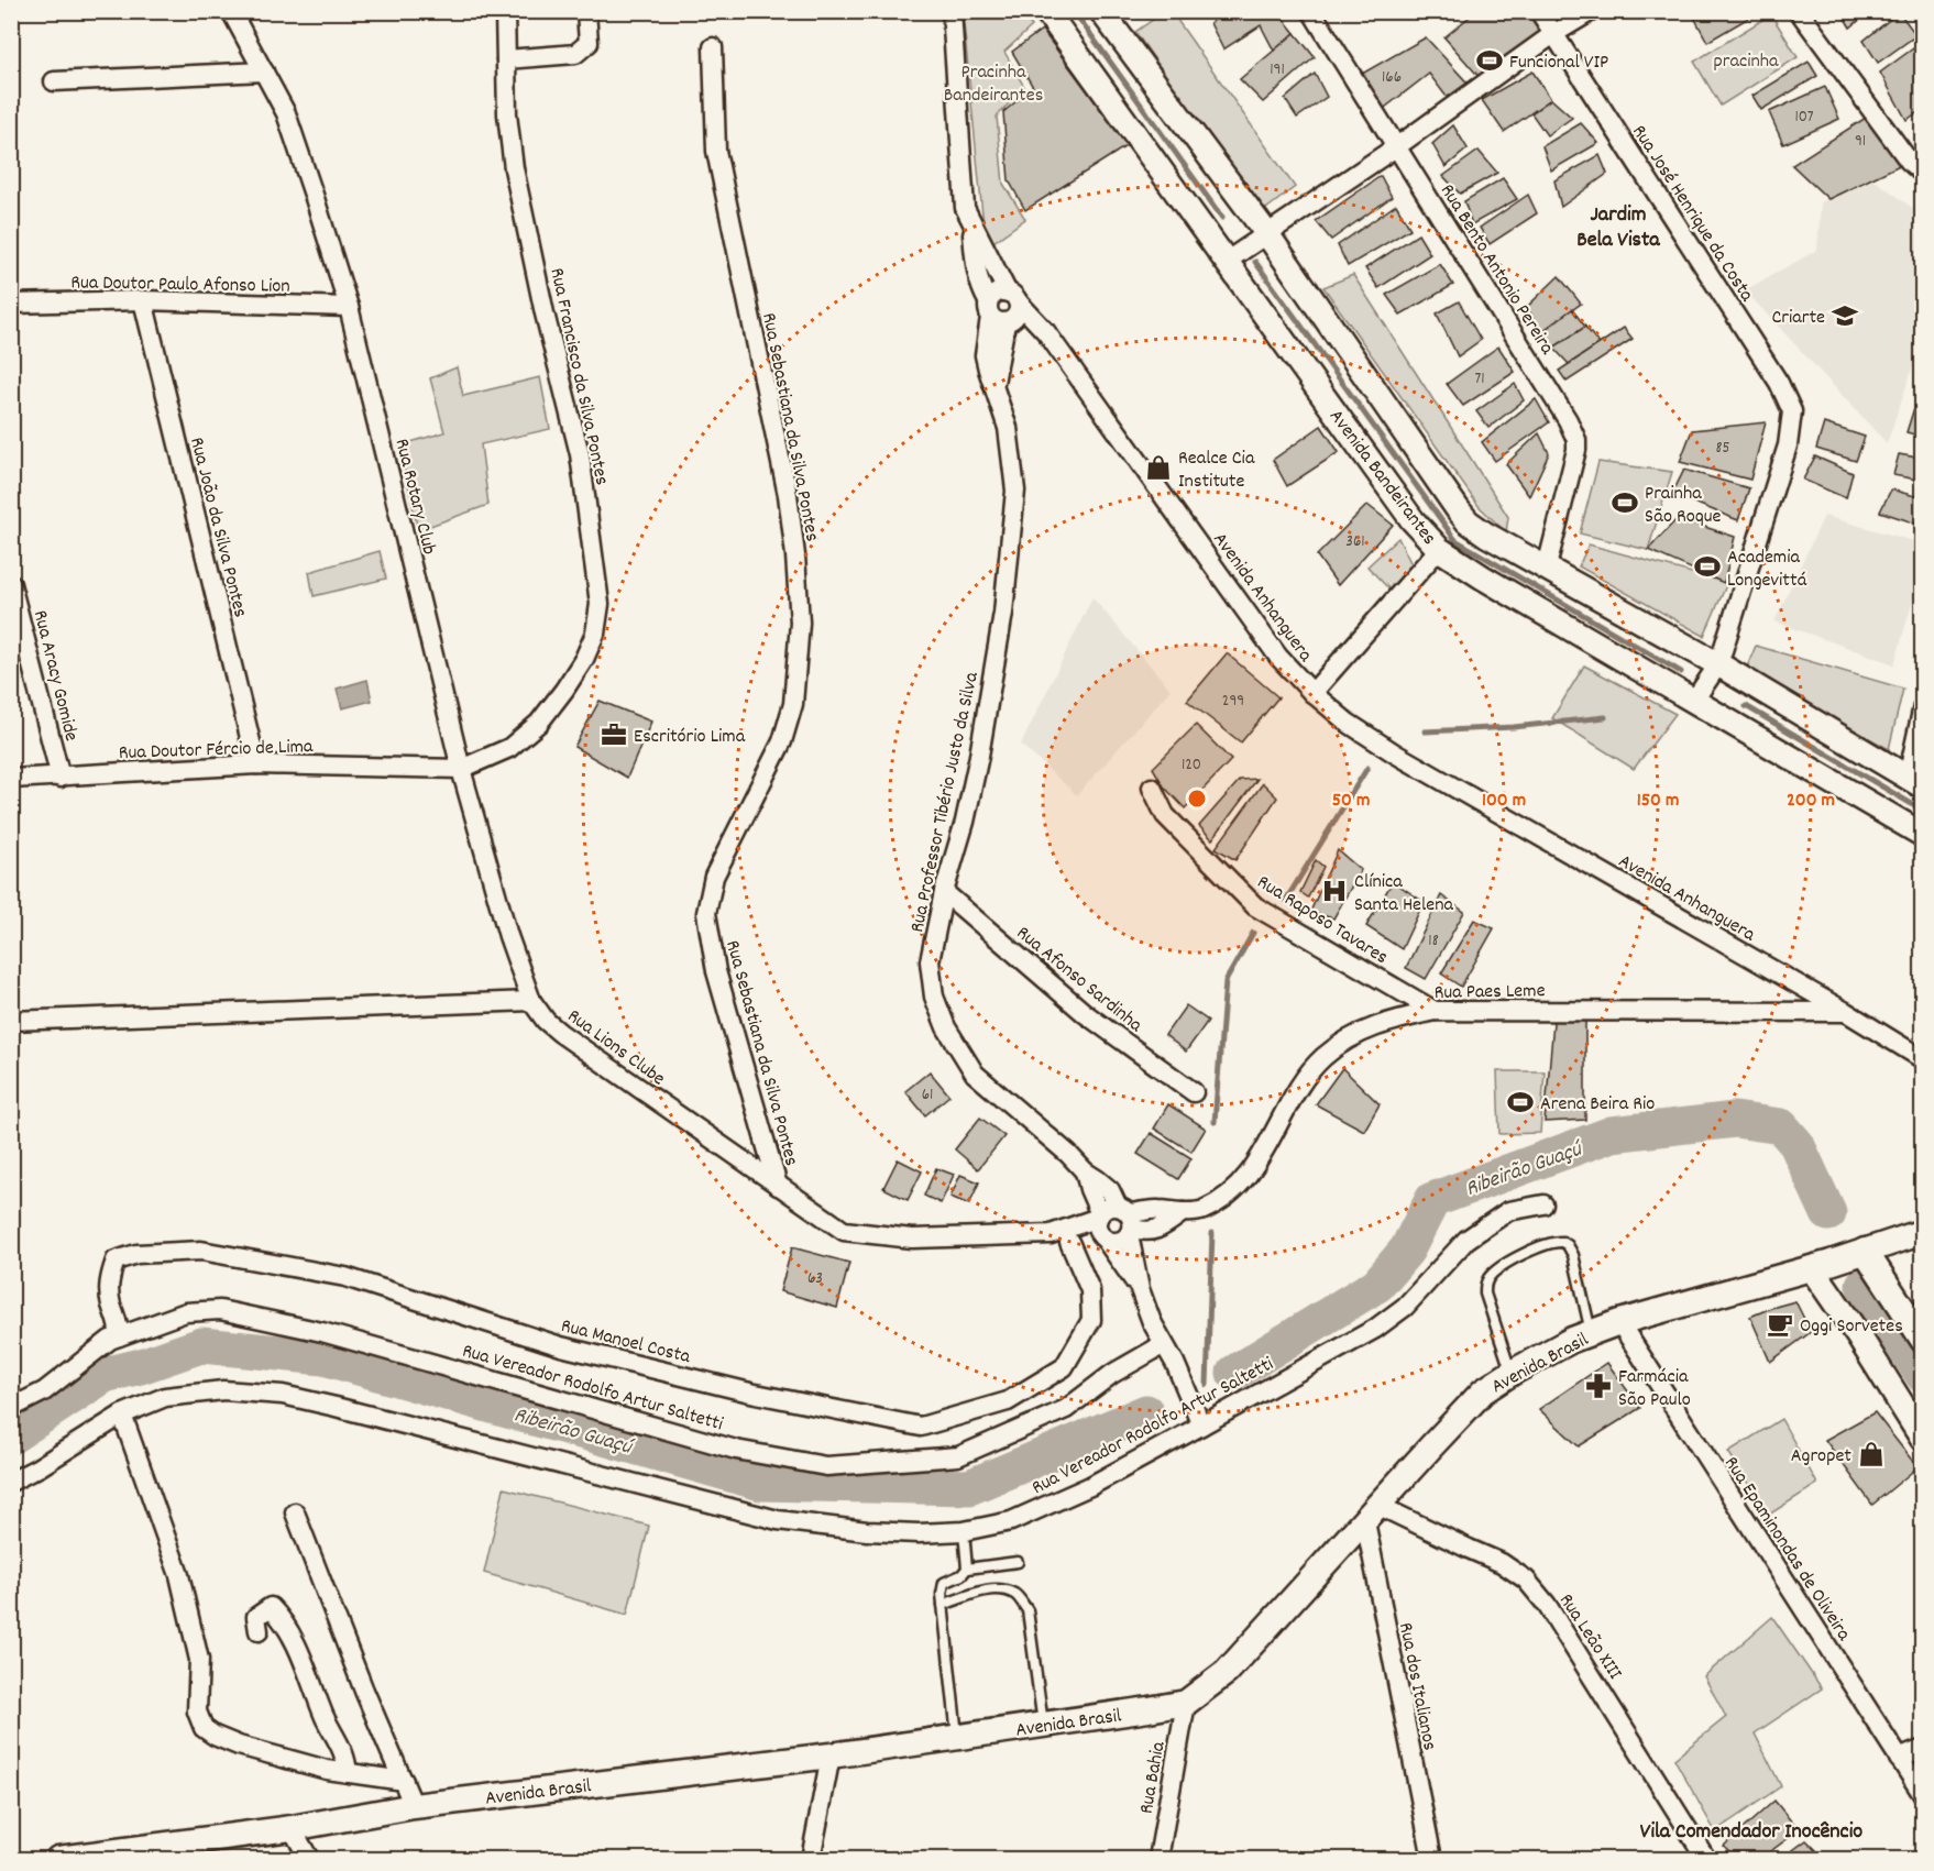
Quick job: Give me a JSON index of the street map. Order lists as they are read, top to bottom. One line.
{"streets":{"main road":["Avenida Brasil"],"street":["Rua José Henrique da Costa","Rua Bento Antonio Pereira","Rua Doutor Paulo Afonso Lion","Rua Francisco da Silva Pontes","Rua Sebastiana da Silva Pontes","Avenida Bandeirantes","Rua Rotary Club","Rua João da Silva Pontes","Avenida Anhanguera","Rua Aracy Gomide","Rua Doutor Fércio de Lima","Rua Professor Tibério Justo da Silva","Rua Raposo Tavares","Rua Afonso Sardinha","Rua Paes Leme","Rua Lions Clube","Rua Manoel Costa","Rua Vereador Rodolfo Artur Saltetti","Rua Epaminondas de Oliveira","Rua Leão XIII","Rua dos Italianos","Rua Bahia"]},"crossings":[["Rua José Henrique da Costa","Avenida Bandeirantes"],["Rua Bento Antonio Pereira","Avenida Bandeirantes"],["Rua Doutor Paulo Afonso Lion","Rua Rotary Club"],["Rua Doutor Paulo Afonso Lion","Rua João da Silva Pontes"],["Rua Francisco da Silva Pontes","Rua Rotary Club"],["Rua Francisco da Silva Pontes","Rua Doutor Fércio de Lima"],["Rua Sebastiana da Silva Pontes","Rua Lions Clube"],["Rua Rotary Club","Rua Doutor Fércio de Lima"],["Rua Rotary Club","Rua Lions Clube"],["Rua João da Silva Pontes","Rua Doutor Fércio de Lima"],["Avenida Anhanguera","Rua Professor Tibério Justo da Silva"],["Avenida Anhanguera","Rua Paes Leme"],["Rua Aracy Gomide","Rua Doutor Fércio de Lima"],["Rua Professor Tibério Justo da Silva","Rua Afonso Sardinha"],["Rua Professor Tibério Justo da Silva","Rua Paes Leme"],["Rua Professor Tibério Justo da Silva","Rua Lions Clube"],["Rua Raposo Tavares","Rua Paes Leme"],["Rua Lions Clube","Rua Manoel Costa"],["Rua Manoel Costa","Rua Vereador Rodolfo Artur Saltetti"],["Avenida Brasil","Rua Epaminondas de Oliveira"],["Avenida Brasil","Rua Leão XIII"],["Avenida Brasil","Rua dos Italianos"],["Avenida Brasil","Rua Bahia"],["Rua Leão XIII","Rua dos Italianos"]],"districts":["Jardim Bela Vista","Vila Comendador Inocêncio"],"water":["Ribeirão Guaçú"],"parks":["pracinha","Pracinha Bandeirantes"],"places":{"sports":["Funcional VIP","Prainha São Roque","Academia Longevittá","Arena Beira Rio"],"school or university":["Criarte"],"shop":["Realce Cia Institute","Agropet"],"office":["Escritório Lima"],"hospital":["Clínica Santa Helena"],"cafe":["Oggi Sorvetes"],"pharmacy":["Farmácia São Paulo"]},"house_numbers":["191","166","107","91","71","85","361","299","120","18","61","63"],"rings":["50 m","100 m","150 m","200 m"]}
